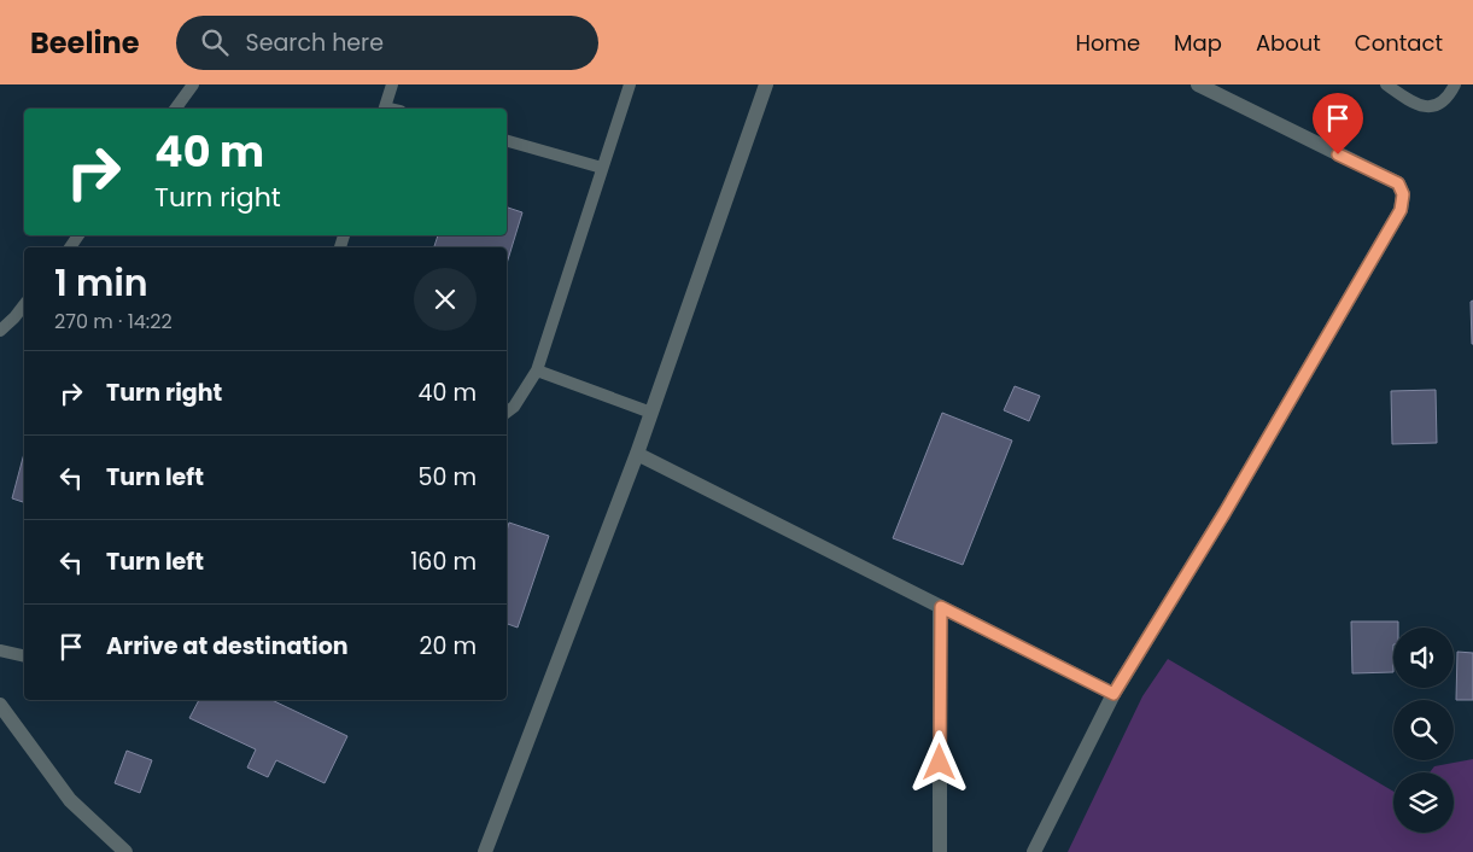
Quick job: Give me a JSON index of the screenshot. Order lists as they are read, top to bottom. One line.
{"page":{"header":"Beeline","search":"Search here","nav":["Home","Map","About","Contact"],"turn":["40 m","Turn right"],"heading":["1 min","270 m · 14:22"],"list":[{"name":"Turn right","value":"40 m"},{"name":"Turn left","value":"50 m"},{"name":"Turn left","value":"160 m"},{"name":"Arrive at destination","value":"20 m"}]}}
